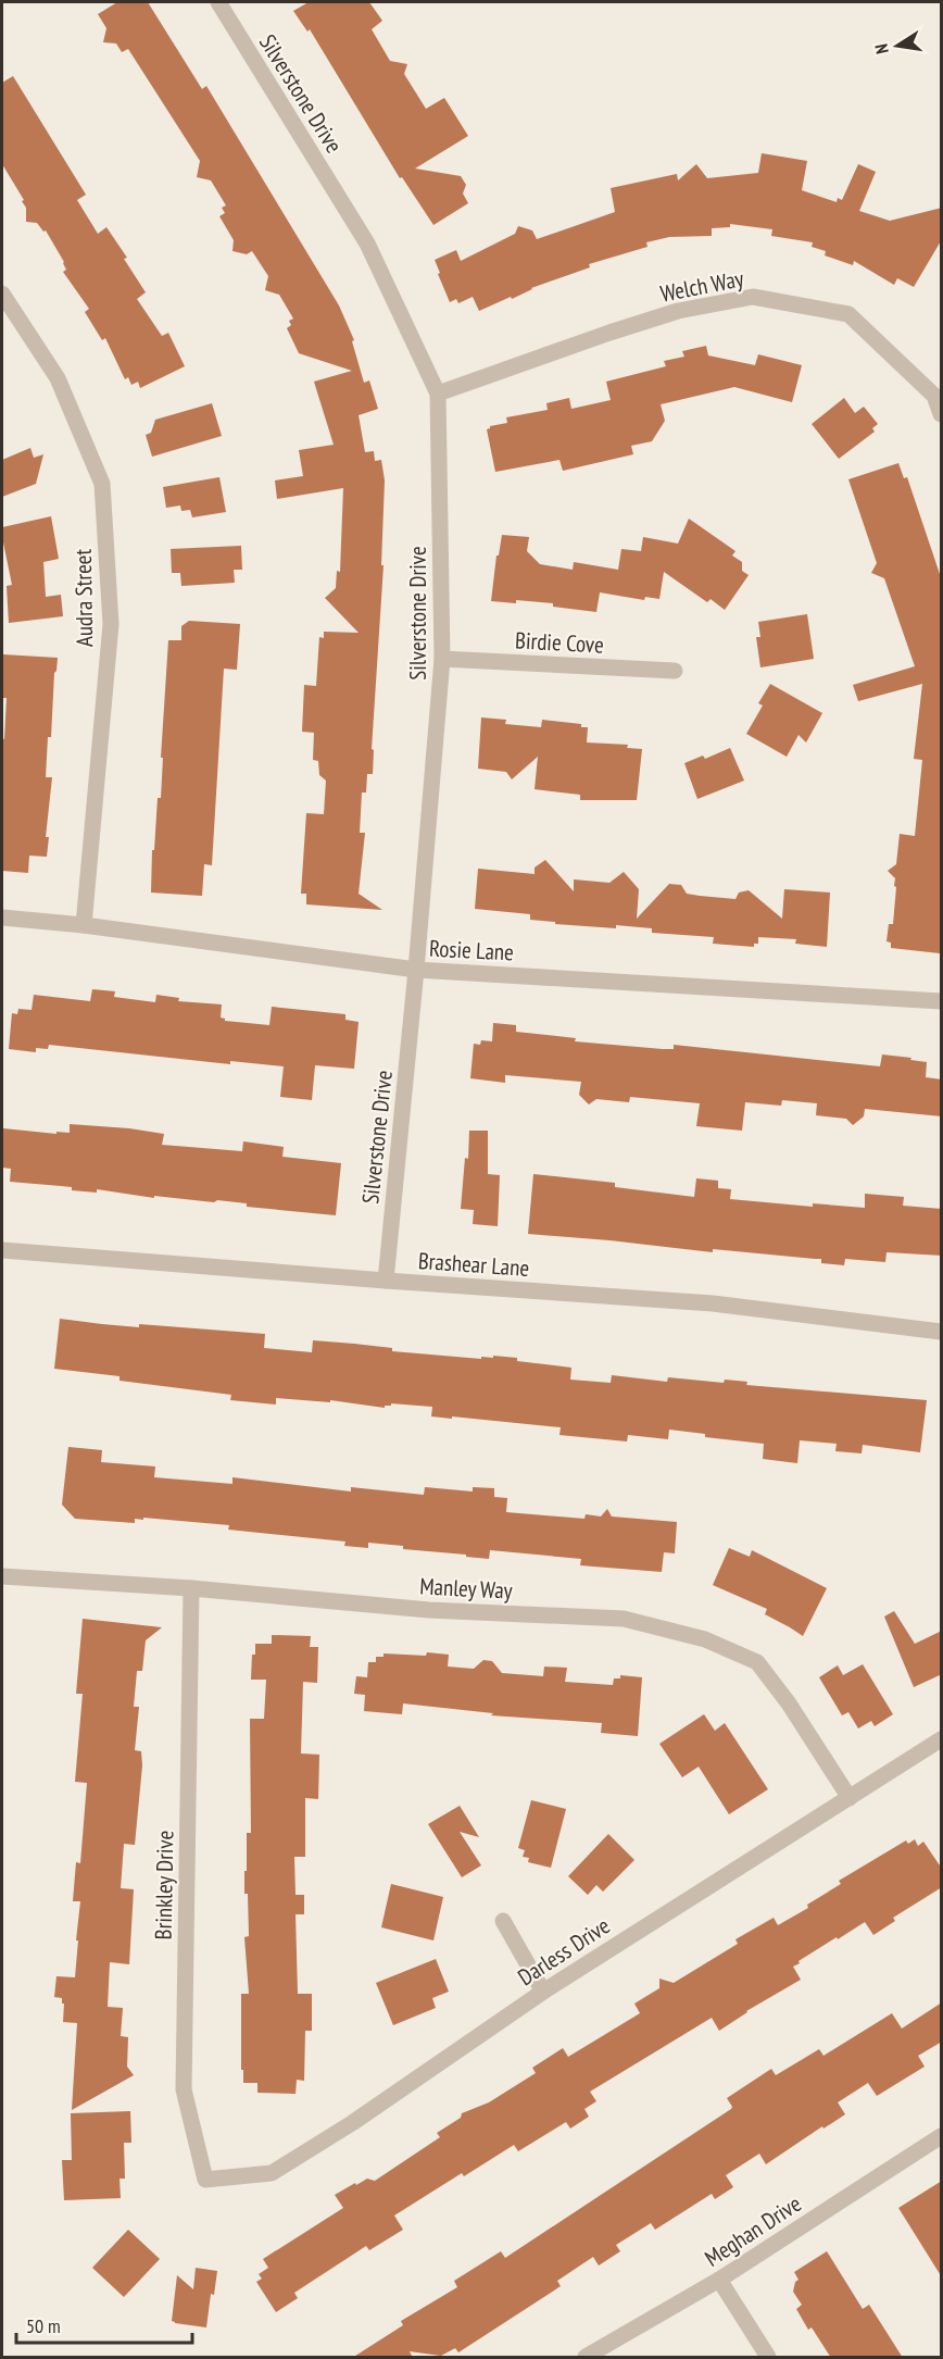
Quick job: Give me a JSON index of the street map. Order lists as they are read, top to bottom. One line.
{"streets":{"street":["Silverstone Drive","Welch Way","Audra Street","Birdie Cove","Rosie Lane","Brashear Lane","Manley Way","Brinkley Drive","Darless Drive","Meghan Drive"]},"crossings":[["Silverstone Drive","Welch Way"],["Silverstone Drive","Birdie Cove"],["Silverstone Drive","Rosie Lane"],["Silverstone Drive","Brashear Lane"],["Audra Street","Rosie Lane"],["Manley Way","Brinkley Drive"],["Manley Way","Darless Drive"],["Brinkley Drive","Darless Drive"]],"scale_bar":"50 m","north":"left"}
